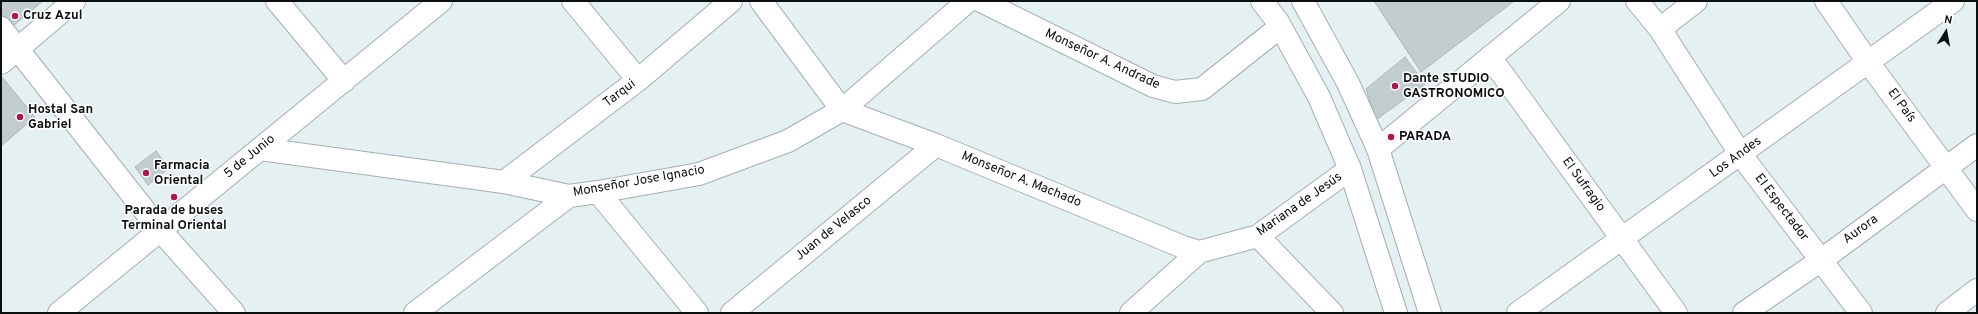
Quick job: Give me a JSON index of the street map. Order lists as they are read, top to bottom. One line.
{"streets":{"street":["Monseñor A. Andrade","Tarqui","El País","5 de Junio","Los Andes","Monseñor A. Machado","Monseñor Jose Ignacio","El Sufragio","Mariana de Jesús","El Espectador","Juan de Velasco","Aurora"]},"crossings":[["Tarqui","Monseñor Jose Ignacio"],["El País","Los Andes"],["El País","Aurora"],["5 de Junio","Monseñor Jose Ignacio"],["Los Andes","El Sufragio"],["Los Andes","El Espectador"],["Monseñor A. Machado","Monseñor Jose Ignacio"],["Monseñor A. Machado","Mariana de Jesús"],["Monseñor A. Machado","Juan de Velasco"],["El Espectador","Aurora"]],"places":["Cruz Azul","Dante STUDIO GASTRONOMICO","Hostal San Gabriel","PARADA","Farmacia Oriental","Parada de buses Terminal Oriental"],"north":"top"}
